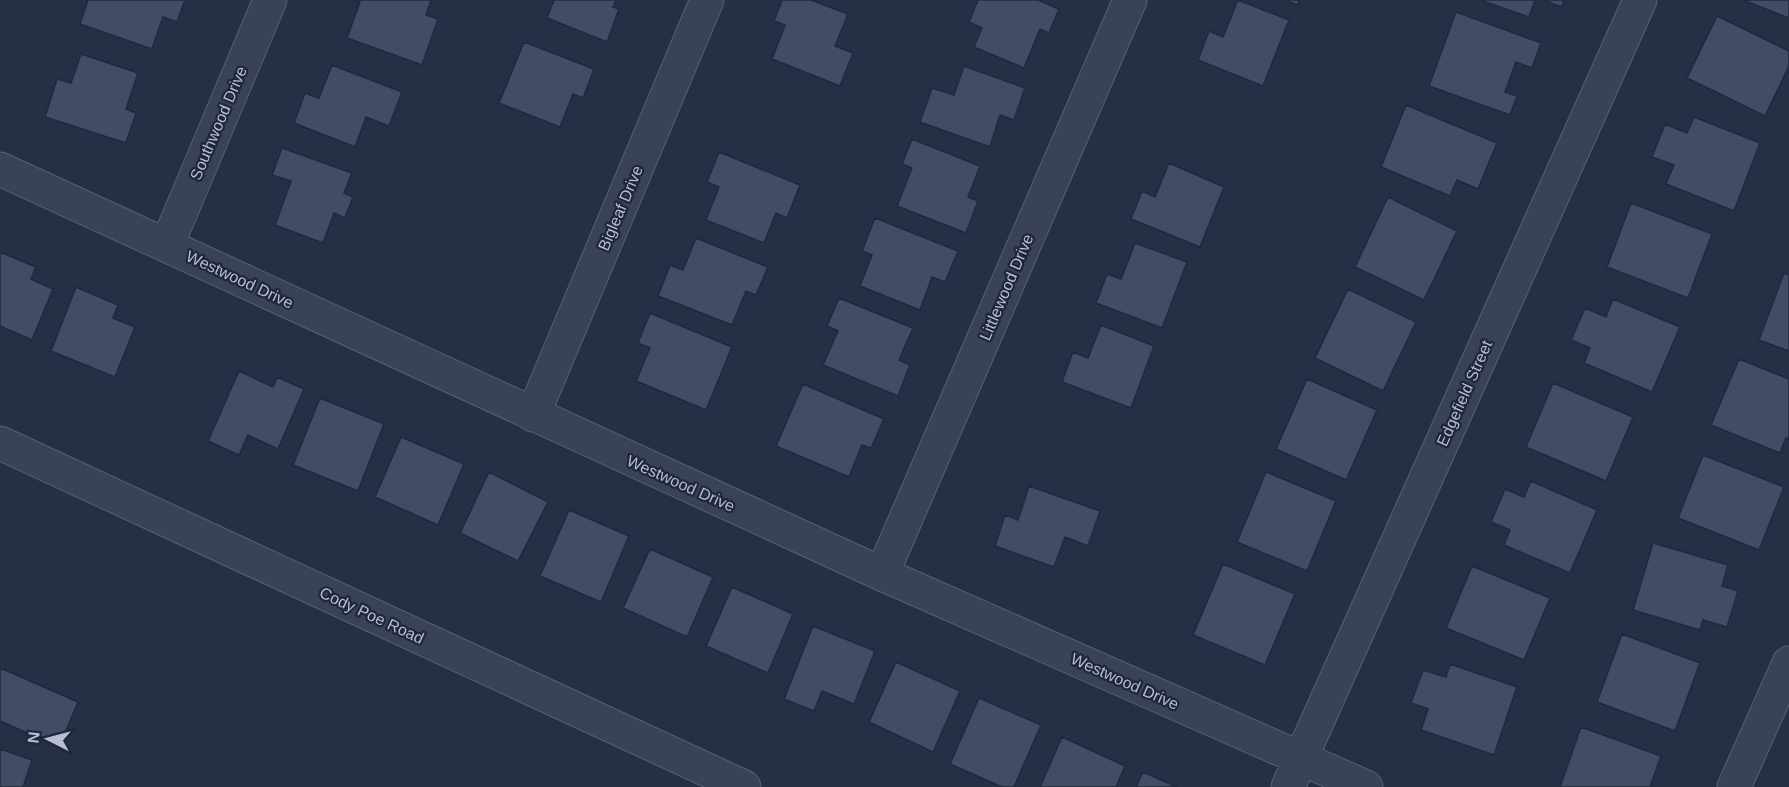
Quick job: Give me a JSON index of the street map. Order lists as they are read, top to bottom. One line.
{"streets":{"street":["Southwood Drive","Bigleaf Drive","Westwood Drive","Littlewood Drive","Edgefield Street","Cody Poe Road"]},"crossings":[["Southwood Drive","Westwood Drive"],["Bigleaf Drive","Westwood Drive"],["Westwood Drive","Littlewood Drive"],["Westwood Drive","Edgefield Street"]],"north":"left"}
